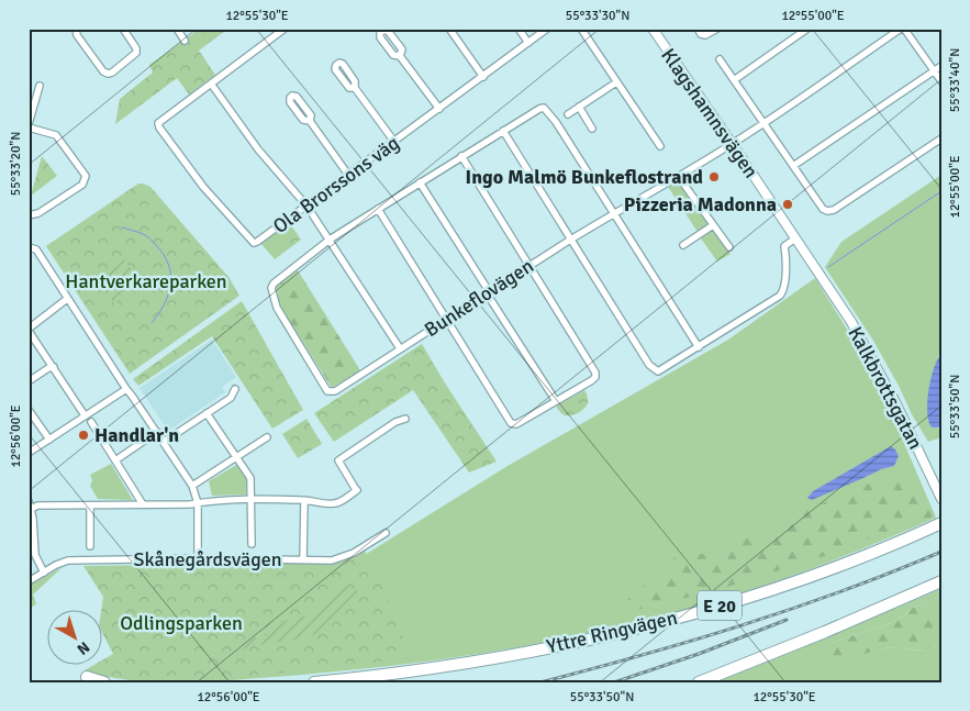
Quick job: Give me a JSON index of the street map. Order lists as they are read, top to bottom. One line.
{"streets":{"highway":["E 20","Yttre Ringvägen"],"street":["Klagshamnsvägen","Ola Brorssons väg","Bunkeflovägen","Kalkbrottsgatan","Skånegårdsvägen"]},"crossings":[["Klagshamnsvägen","Bunkeflovägen"],["Klagshamnsvägen","Kalkbrottsgatan"]],"parks":["Hantverkareparken","Odlingsparken"],"places":["Ingo Malmö Bunkeflostrand","Pizzeria Madonna","Handlar'n"],"north":"bottom right","coordinates":["12°55'30\"E","55°33'30\"N","12°55'00\"E","55°33'40\"N","55°33'20\"N","55°33'50\"N","12°56'00\"E"]}
